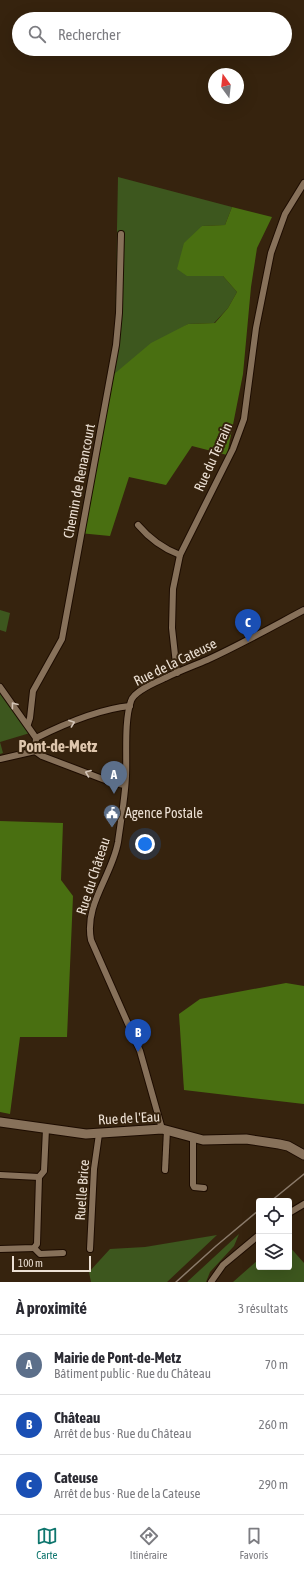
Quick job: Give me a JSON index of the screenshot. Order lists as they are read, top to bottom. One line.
{"streets":{"street":["Rue du Terrain","Chemin de Renancourt","Rue de la Cateuse","Rue du Château","Rue de l'Eau","Ruelle Brice"]},"crossings":[["Rue du Terrain","Rue de la Cateuse"],["Rue de la Cateuse","Rue du Château"],["Rue du Château","Rue de l'Eau"],["Rue de l'Eau","Ruelle Brice"]],"districts":["Pont-de-Metz"],"places":{"public building":["Agence Postale"]},"scale_bar":"100 m","north":"top","page":{"search":"Rechercher","pins":["C","A","B"],"scale":"100 m","heading":["À proximité","3 résultats"],"list":[{"mark":"A","name":"Mairie de Pont-de-Metz","note":"Bâtiment public · Rue du Château","value":"70 m"},{"mark":"B","name":"Château","note":"Arrêt de bus · Rue du Château","value":"260 m"},{"mark":"C","name":"Cateuse","note":"Arrêt de bus · Rue de la Cateuse","value":"290 m"}],"nav":["Carte","Itinéraire","Favoris"]}}
